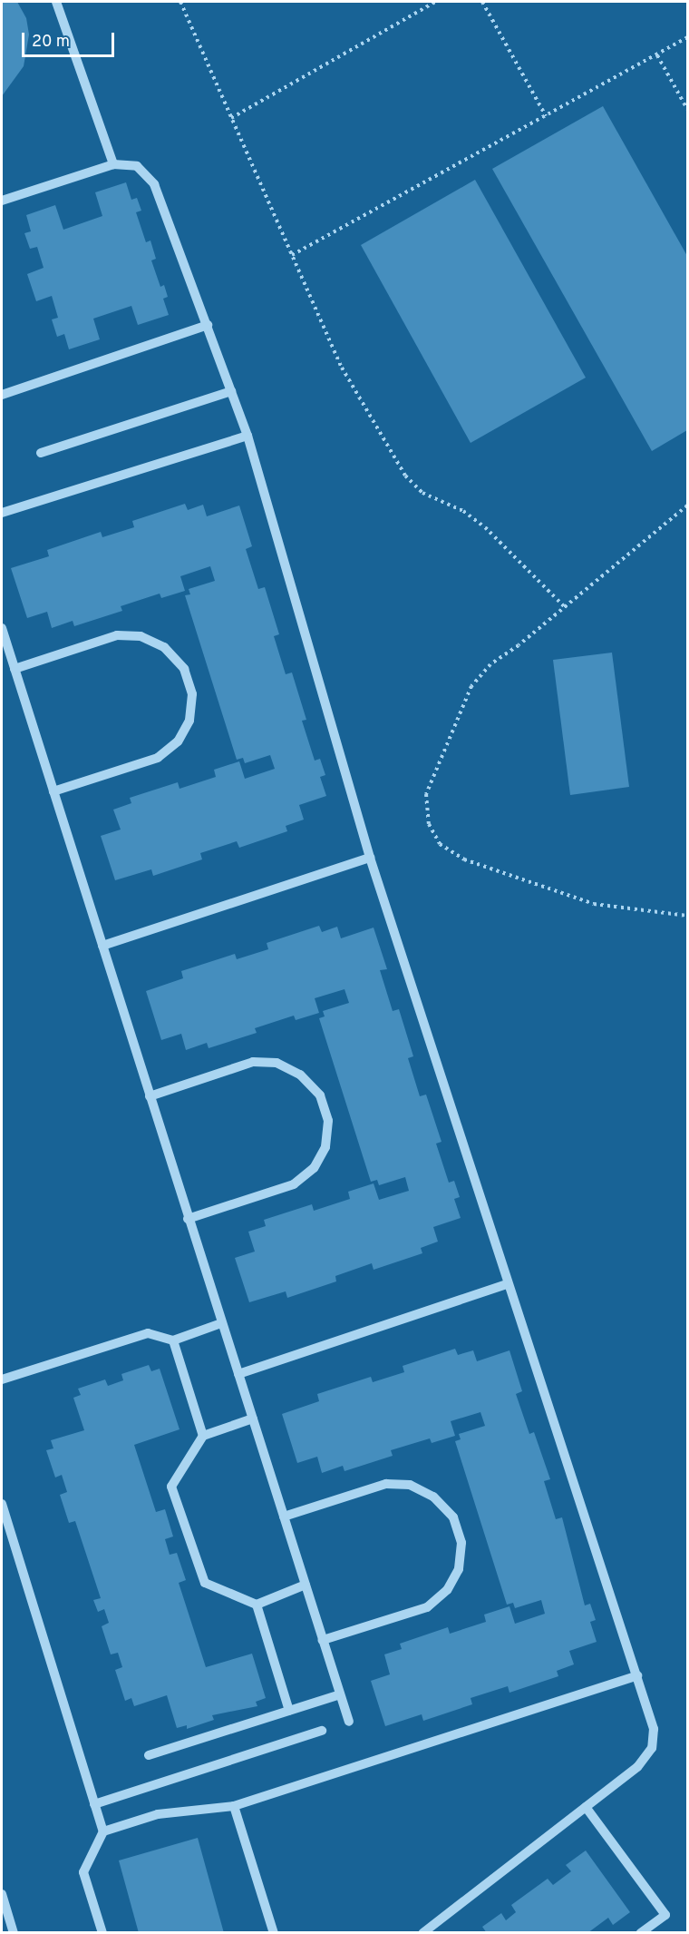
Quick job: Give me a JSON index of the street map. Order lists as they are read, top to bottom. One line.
{"scale_bar":"20 m"}
